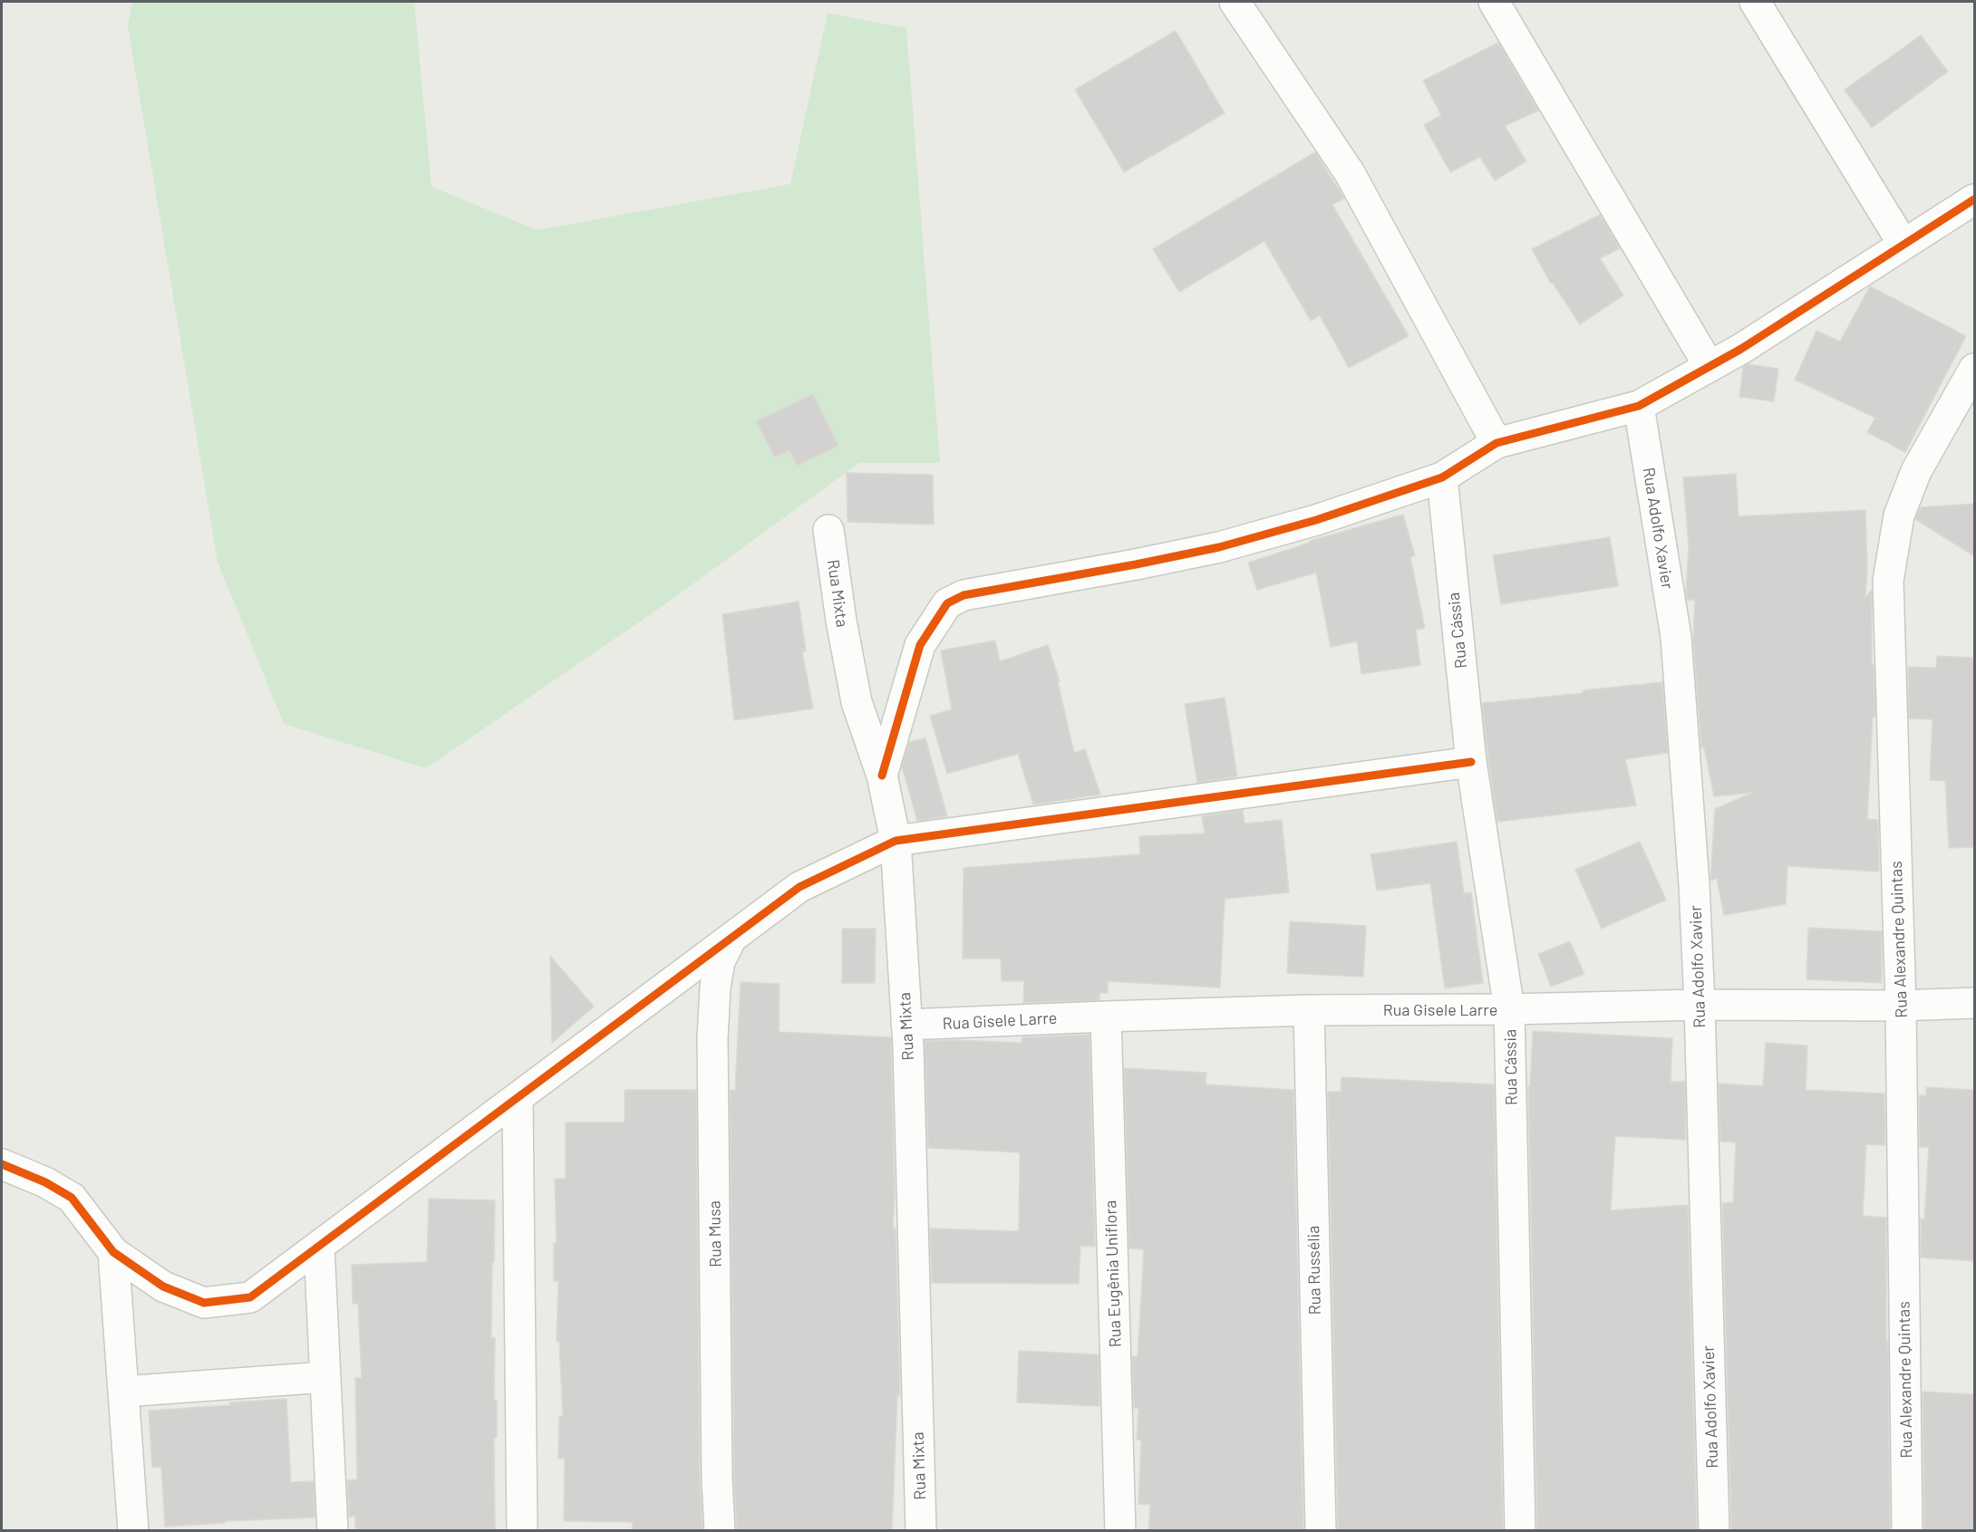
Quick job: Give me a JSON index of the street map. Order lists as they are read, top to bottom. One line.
{"streets":{"street":["Rua Adolfo Xavier","Rua Mixta","Rua Cássia","Rua Alexandre Quintas","Rua Gisele Larre","Rua Musa","Rua Russélia","Rua Eugênia Uniflora"]},"crossings":[["Rua Adolfo Xavier","Rua Gisele Larre"],["Rua Mixta","Rua Gisele Larre"],["Rua Cássia","Rua Gisele Larre"],["Rua Alexandre Quintas","Rua Gisele Larre"],["Rua Gisele Larre","Rua Russélia"],["Rua Gisele Larre","Rua Eugênia Uniflora"]]}
